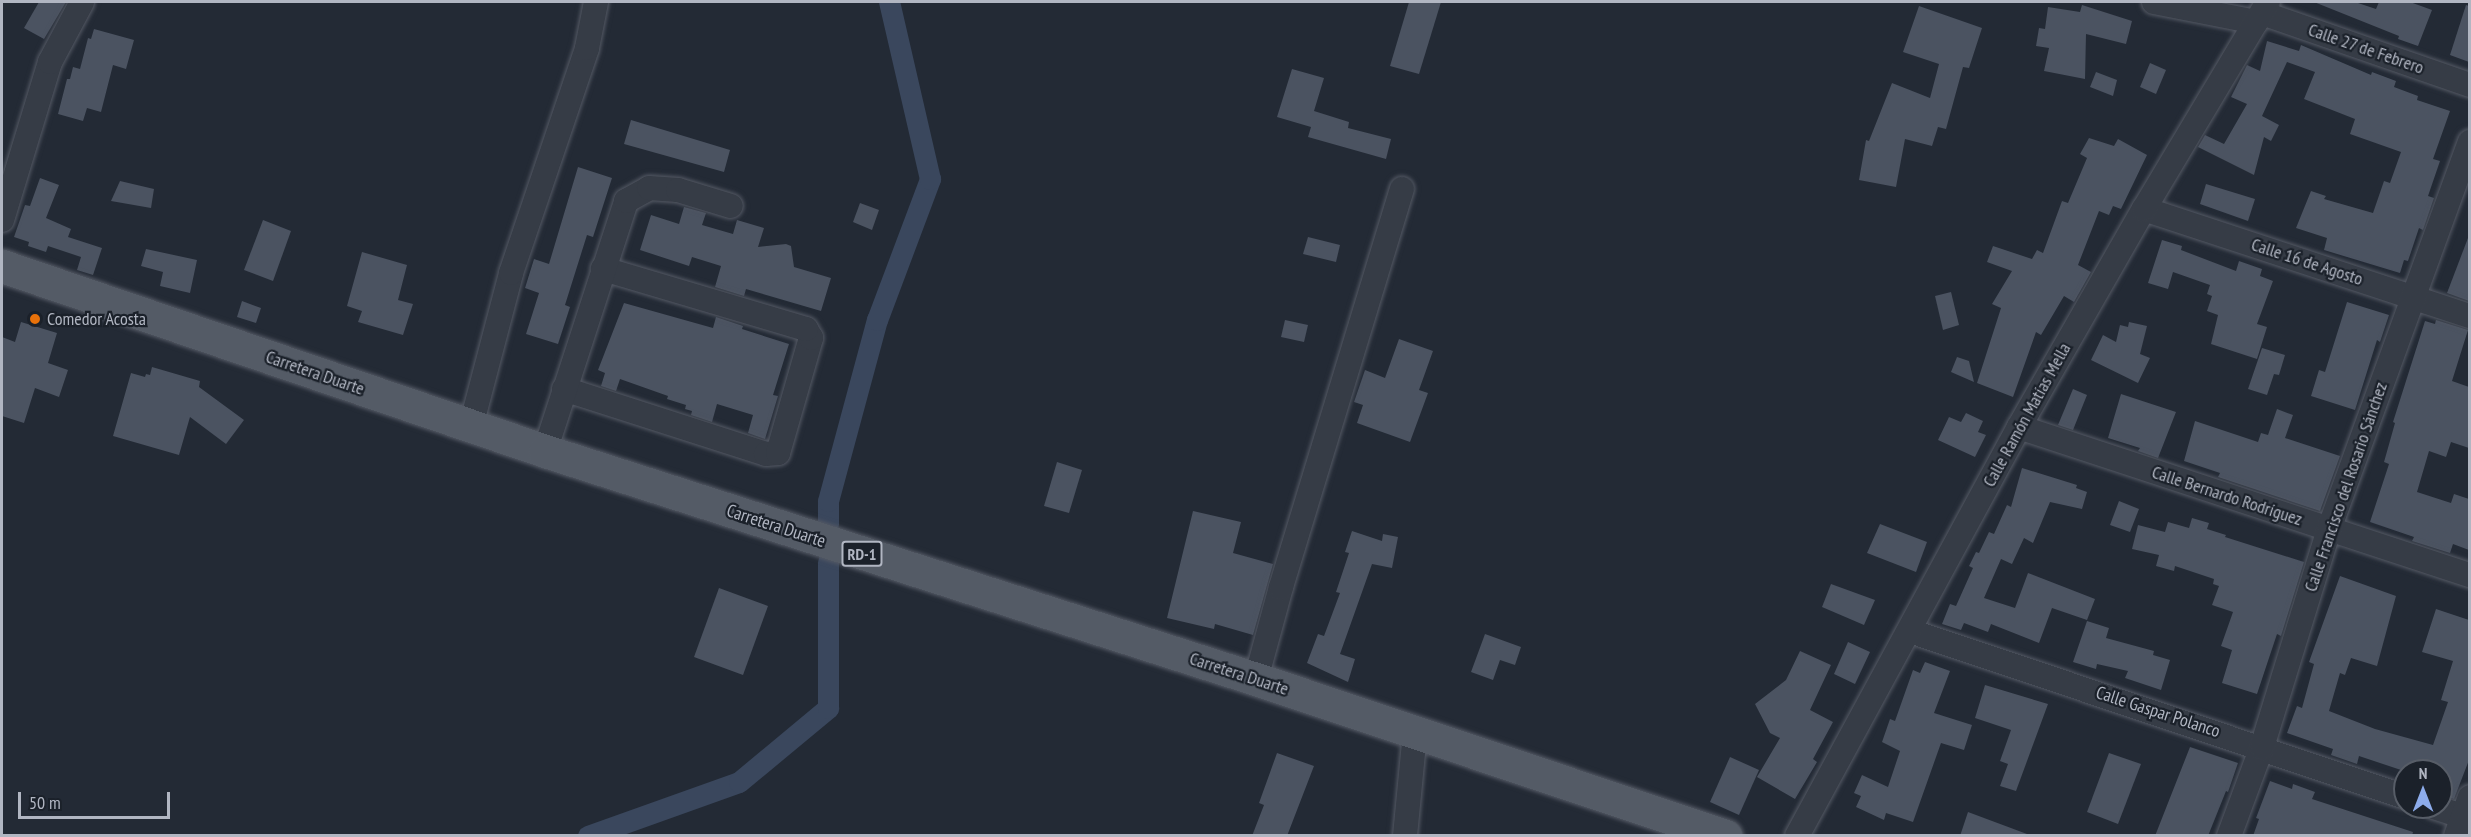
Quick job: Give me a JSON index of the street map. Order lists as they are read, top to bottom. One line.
{"streets":{"main road":["Carretera Duarte","RD-1"],"street":["Calle 27 de Febrero","Calle 16 de Agosto","Calle Ramón Matías Mella","Calle Francisco del Rosario Sánchez","Calle Bernardo Rodríguez","Calle Gaspar Polanco"]},"crossings":[["Calle 27 de Febrero","Calle Ramón Matías Mella"],["Calle 16 de Agosto","Calle Ramón Matías Mella"],["Calle 16 de Agosto","Calle Francisco del Rosario Sánchez"],["Calle Ramón Matías Mella","Calle Bernardo Rodríguez"],["Calle Ramón Matías Mella","Calle Gaspar Polanco"],["Calle Francisco del Rosario Sánchez","Calle Bernardo Rodríguez"],["Calle Francisco del Rosario Sánchez","Calle Gaspar Polanco"]],"places":["Comedor Acosta"],"scale_bar":"50 m","north":"top"}
